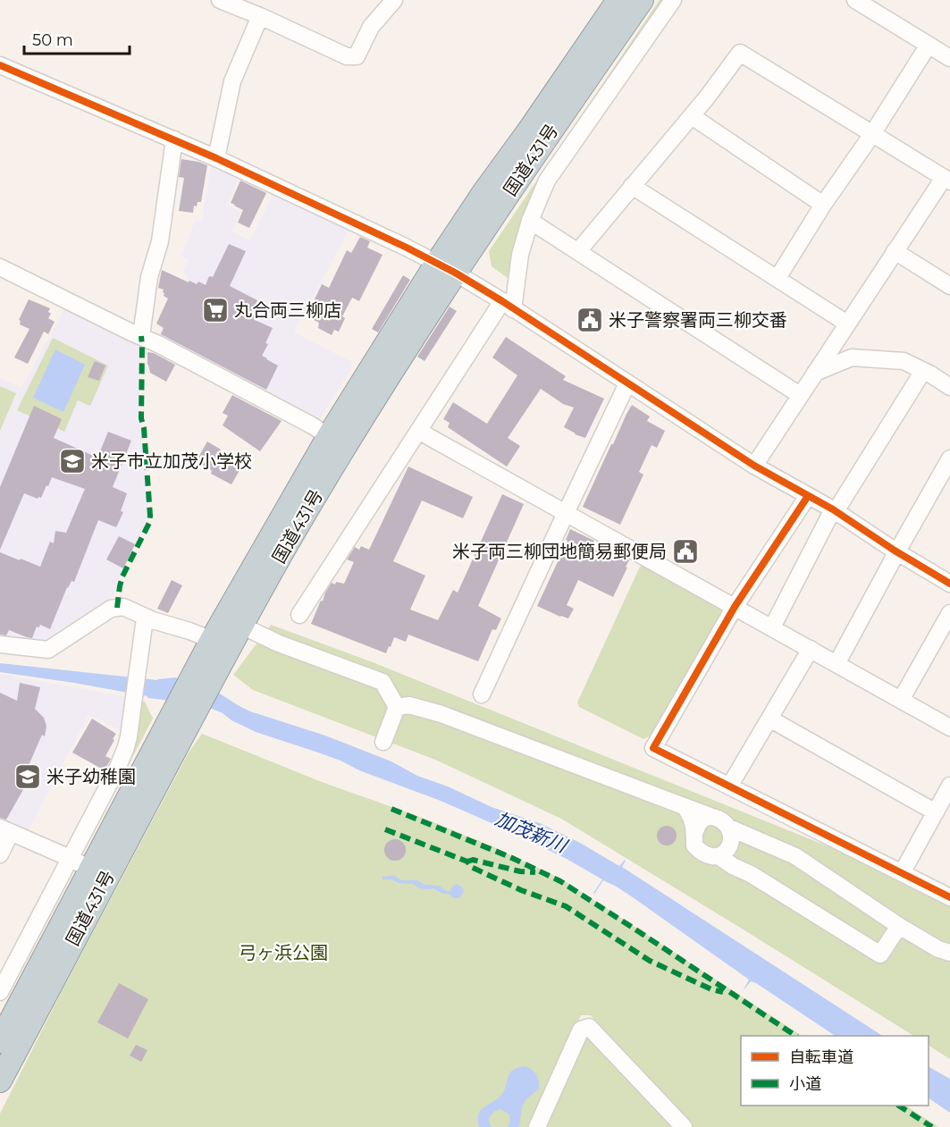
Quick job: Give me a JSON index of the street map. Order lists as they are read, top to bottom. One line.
{"streets":{"highway":["国道431号"]},"water":["加茂新川"],"parks":["弓ヶ浜公園"],"places":{"supermarket":["丸合両三柳店"],"public building":["米子警察署両三柳交番","米子両三柳団地簡易郵便局"],"school or university":["米子市立加茂小学校","米子幼稚園"]},"legend":["自転車道","小道"],"scale_bar":"50 m"}
